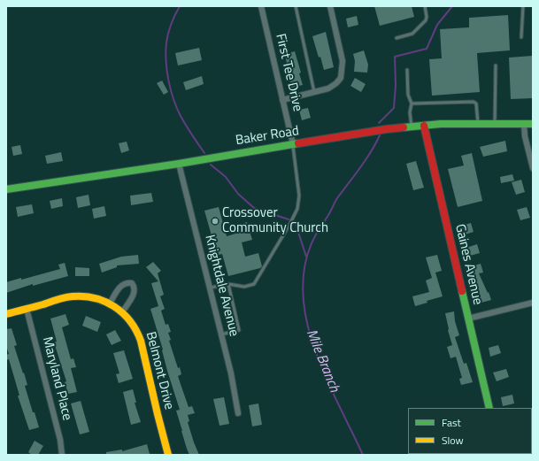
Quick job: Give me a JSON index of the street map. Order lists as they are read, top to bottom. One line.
{"streets":{"street":["First Tee Drive","Baker Road","Gaines Avenue","Knightdale Avenue","Belmont Drive","Maryland Place"]},"crossings":[["First Tee Drive","Baker Road"],["Baker Road","Gaines Avenue"],["Baker Road","Knightdale Avenue"],["Belmont Drive","Maryland Place"]],"water":["Mile Branch"],"places":["Crossover Community Church"],"legend":["Fast","Slow"]}
